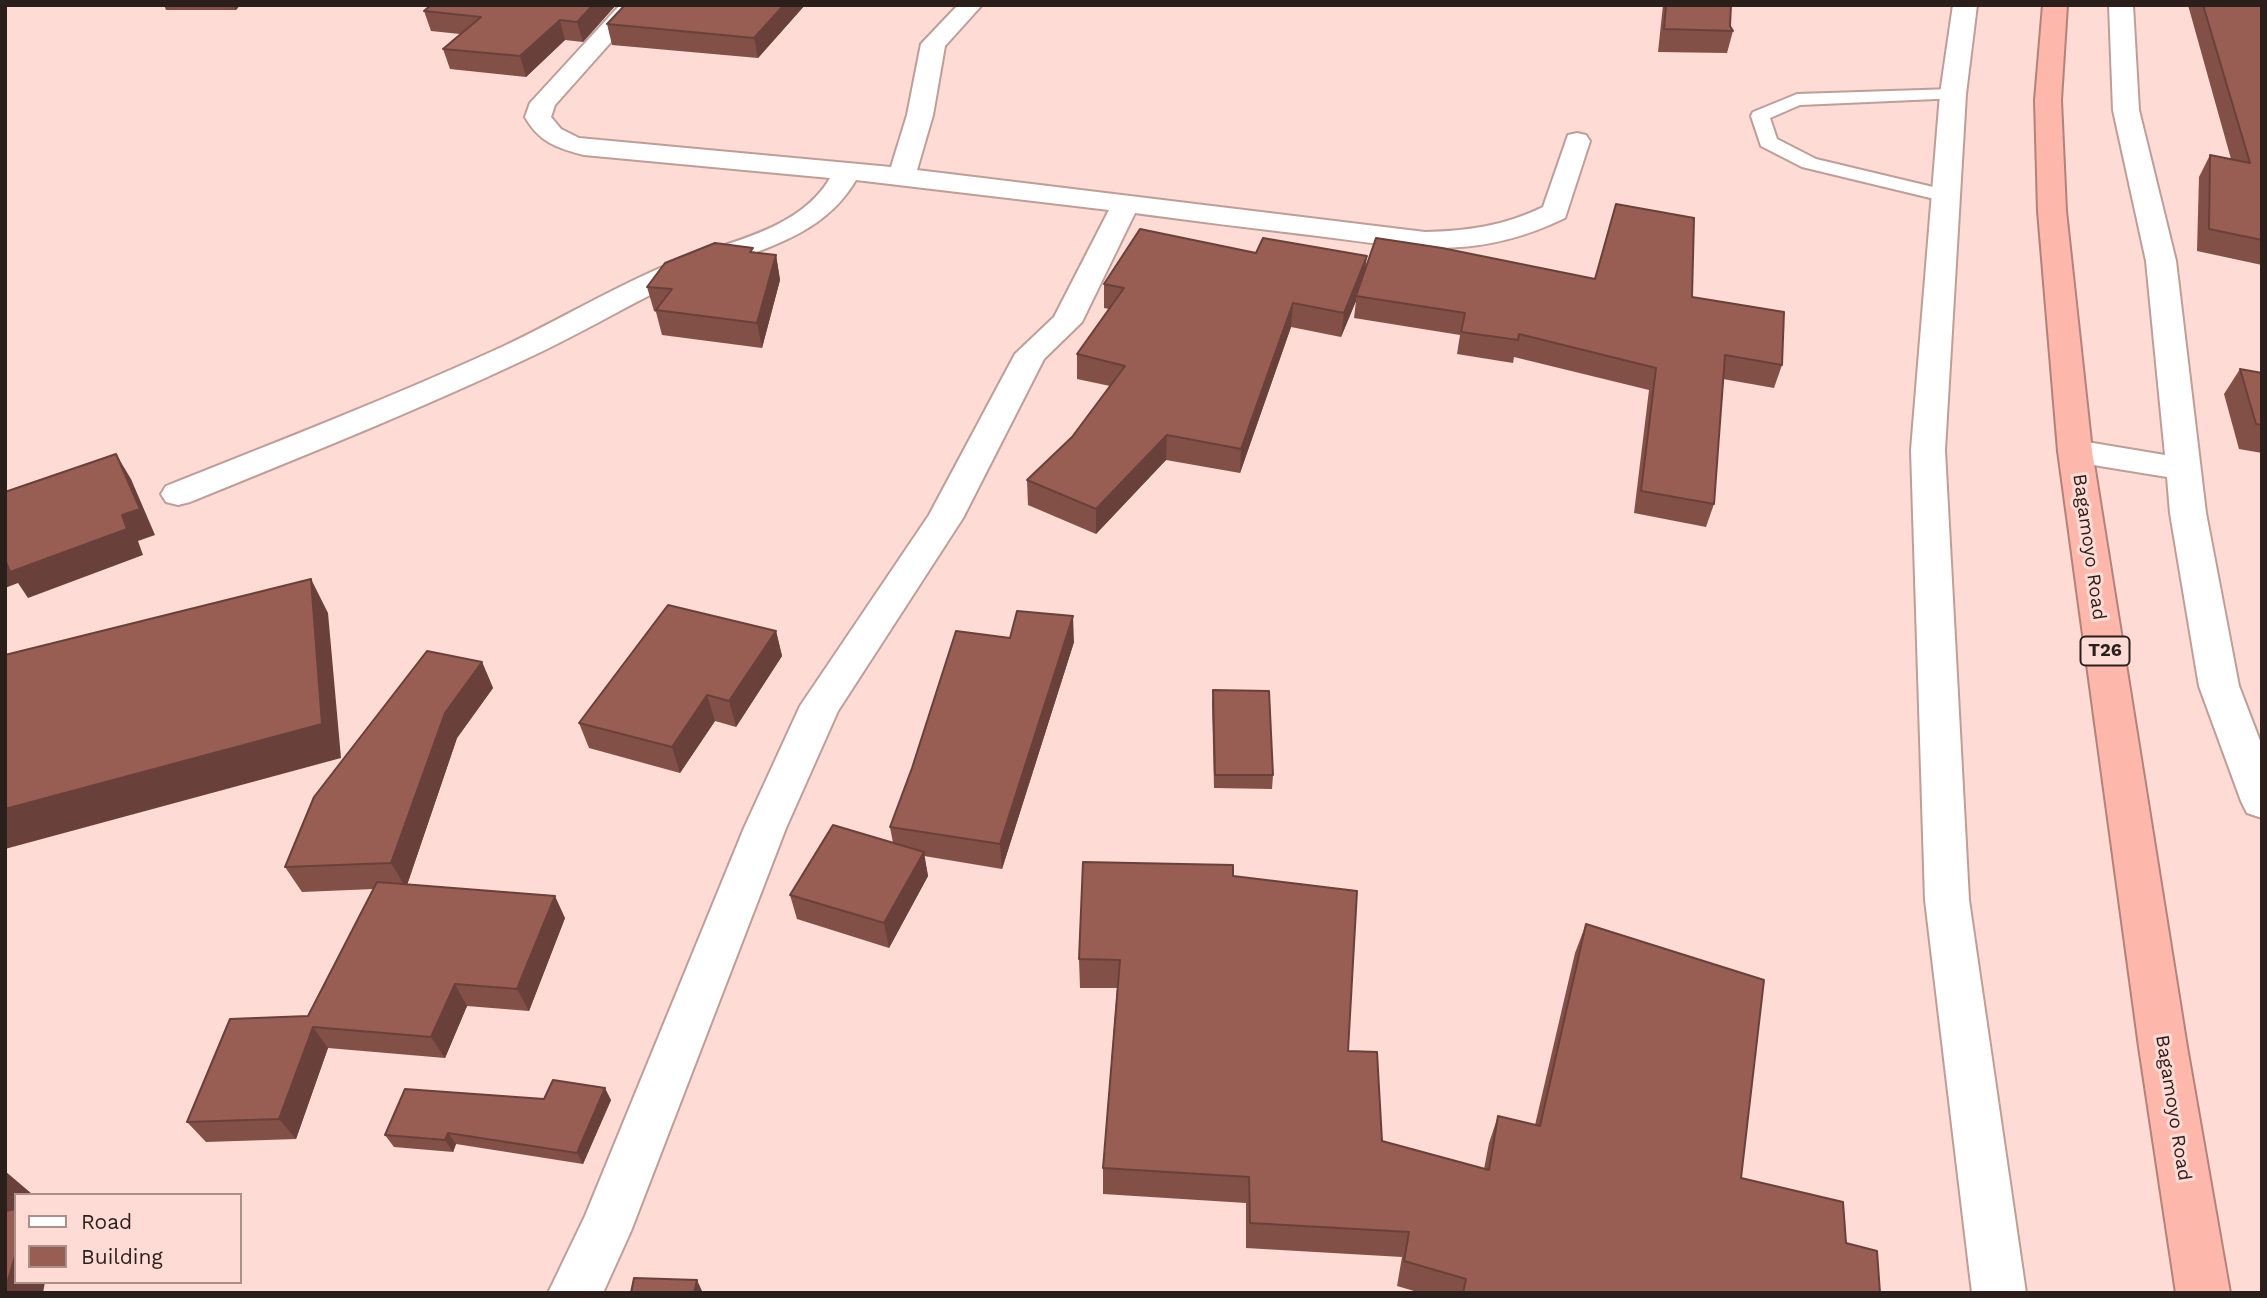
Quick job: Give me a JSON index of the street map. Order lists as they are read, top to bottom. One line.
{"streets":{"highway":["Bagamoyo Road","T26"]},"legend":["Road","Building"]}
